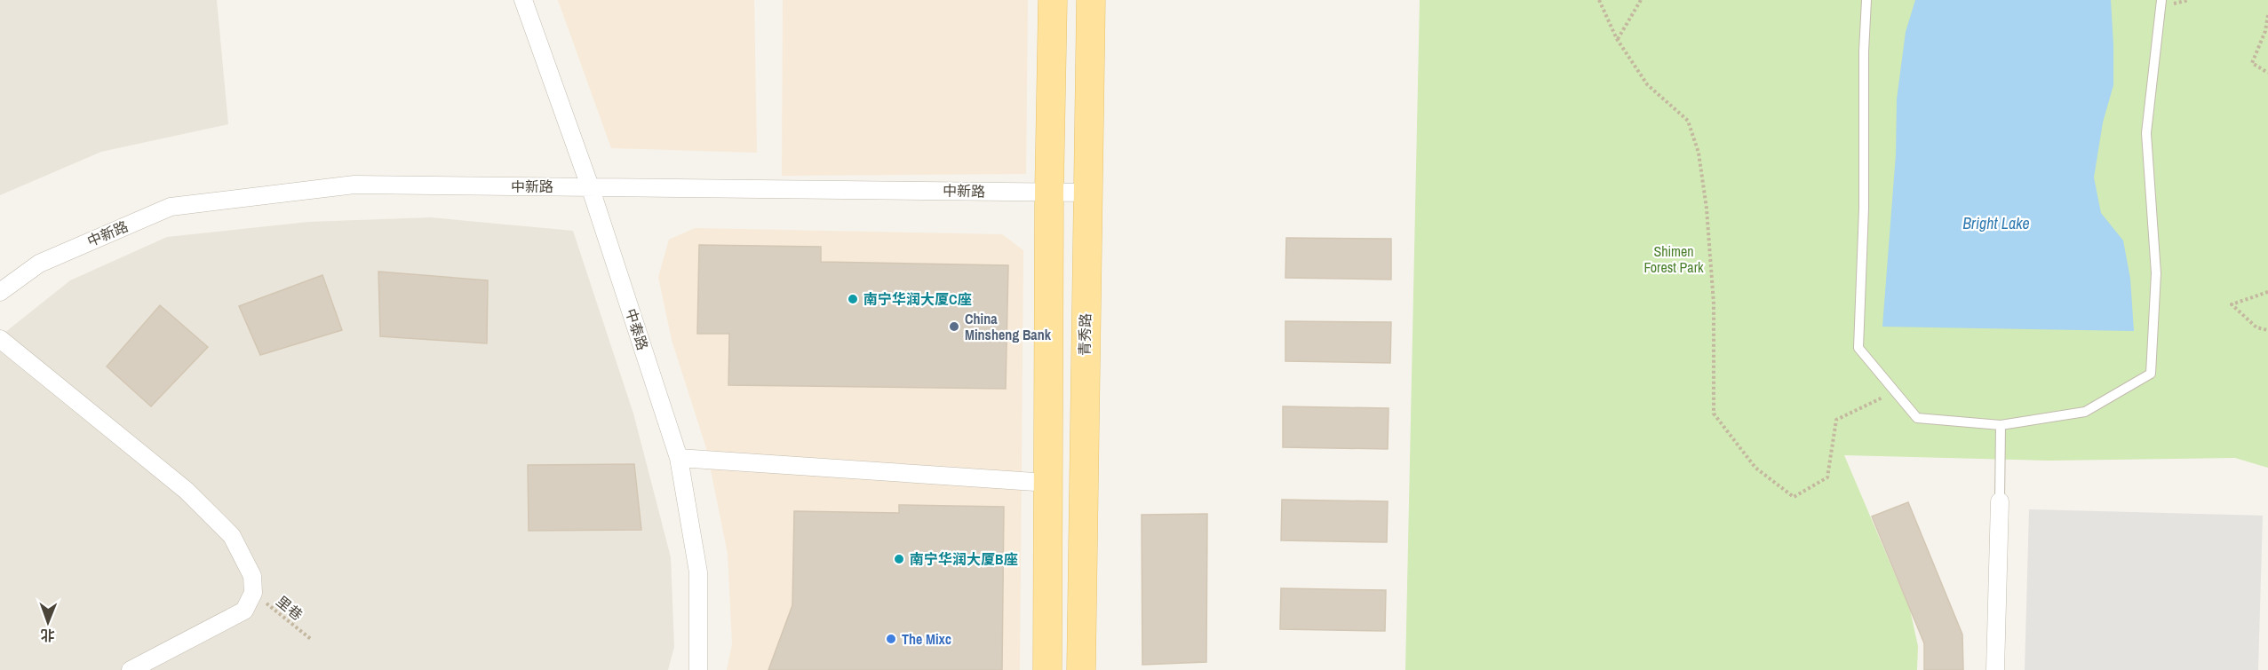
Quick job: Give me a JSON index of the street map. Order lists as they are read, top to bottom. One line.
{"streets":{"main road":["青秀路"],"street":["中新路","中泰路"],"path":["里巷"]},"crossings":[["中新路","中泰路"],["中新路","青秀路"]],"water":["Bright Lake"],"parks":["Shimen Forest Park"],"places":["南宁华润大厦C座","China Minsheng Bank","南宁华润大厦B座","The Mixc"],"north":"bottom"}
